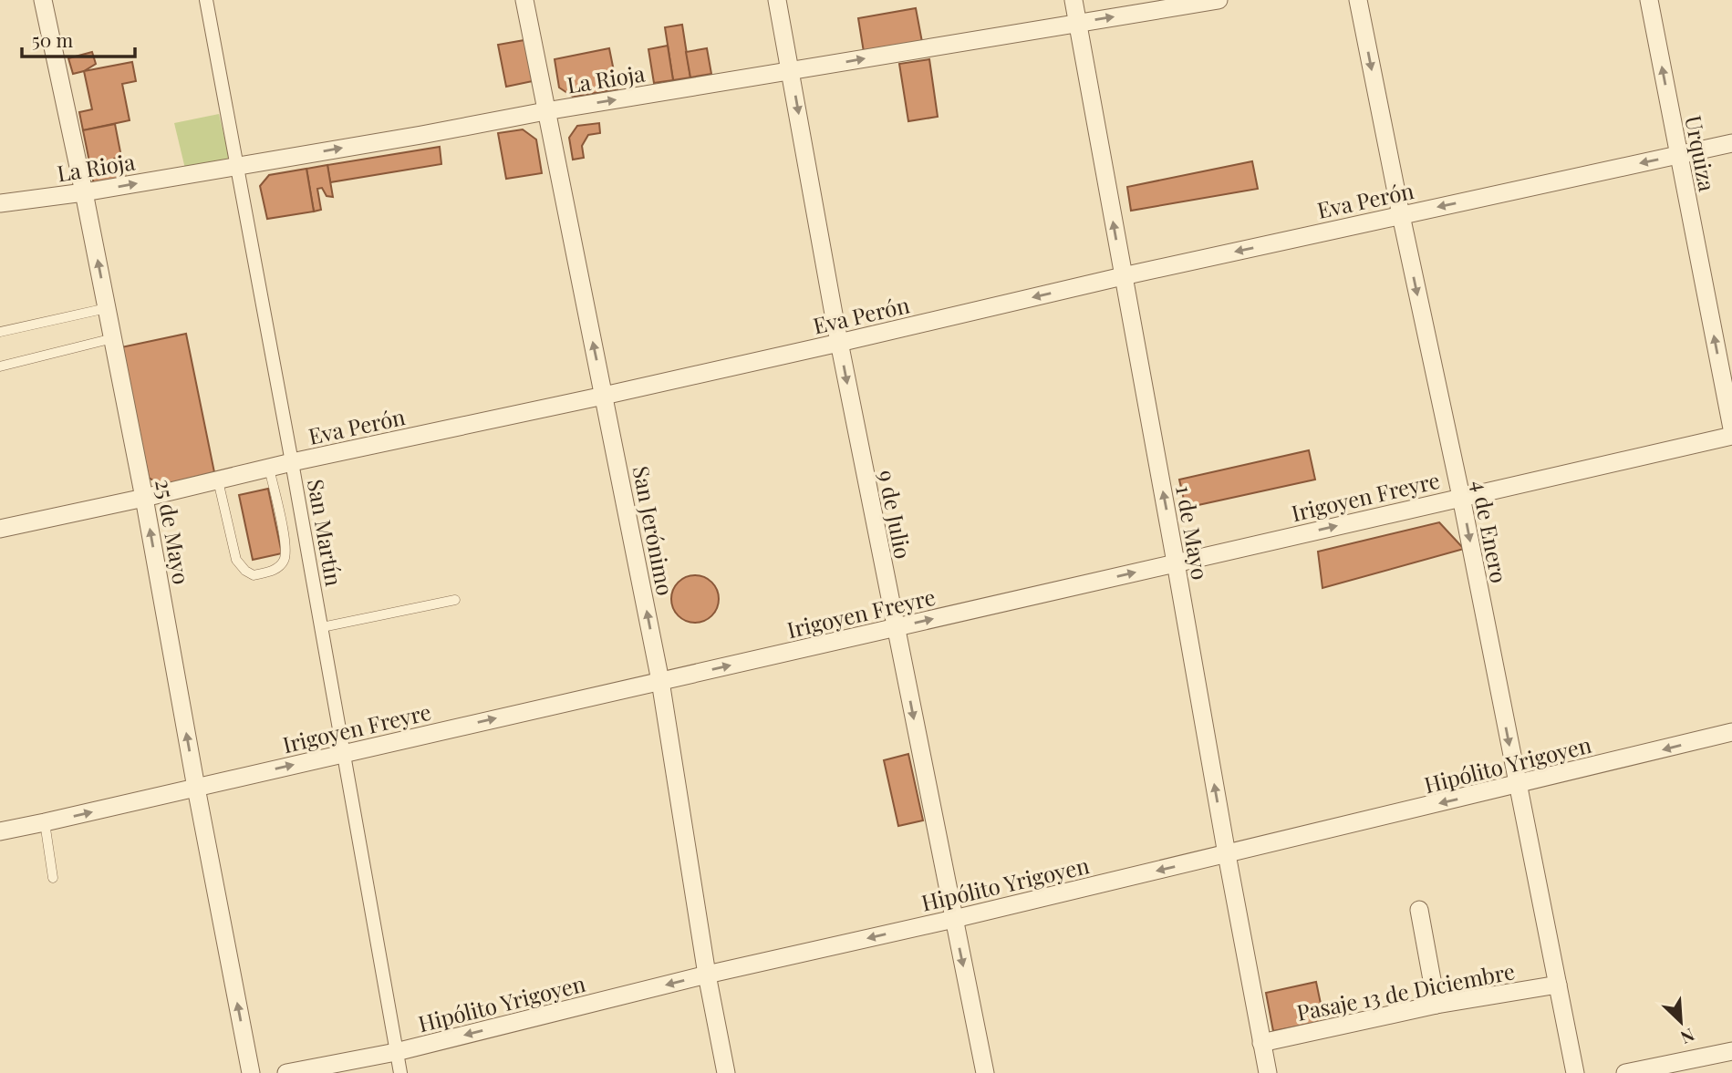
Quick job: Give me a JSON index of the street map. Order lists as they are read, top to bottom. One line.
{"streets":{"street":["La Rioja","Urquiza","Eva Perón","Irigoyen Freyre","9 de Julio","San Jerónimo","25 de Mayo","4 de Enero","San Martín","1 de Mayo","Hipólito Yrigoyen","Pasaje 13 de Diciembre"]},"crossings":[["La Rioja","9 de Julio"],["La Rioja","San Jerónimo"],["La Rioja","25 de Mayo"],["La Rioja","San Martín"],["La Rioja","1 de Mayo"],["Urquiza","Eva Perón"],["Eva Perón","9 de Julio"],["Eva Perón","San Jerónimo"],["Eva Perón","25 de Mayo"],["Eva Perón","4 de Enero"],["Eva Perón","San Martín"],["Eva Perón","1 de Mayo"],["Irigoyen Freyre","9 de Julio"],["Irigoyen Freyre","San Jerónimo"],["Irigoyen Freyre","25 de Mayo"],["Irigoyen Freyre","4 de Enero"],["Irigoyen Freyre","San Martín"],["Irigoyen Freyre","1 de Mayo"],["9 de Julio","Hipólito Yrigoyen"],["San Jerónimo","Hipólito Yrigoyen"],["4 de Enero","Hipólito Yrigoyen"],["4 de Enero","Pasaje 13 de Diciembre"],["San Martín","Hipólito Yrigoyen"],["1 de Mayo","Hipólito Yrigoyen"],["1 de Mayo","Pasaje 13 de Diciembre"]],"one_way":["La Rioja","Urquiza","Eva Perón","Irigoyen Freyre","9 de Julio","San Jerónimo","25 de Mayo","4 de Enero","1 de Mayo","Hipólito Yrigoyen"],"scale_bar":"50 m","north":"bottom right"}
